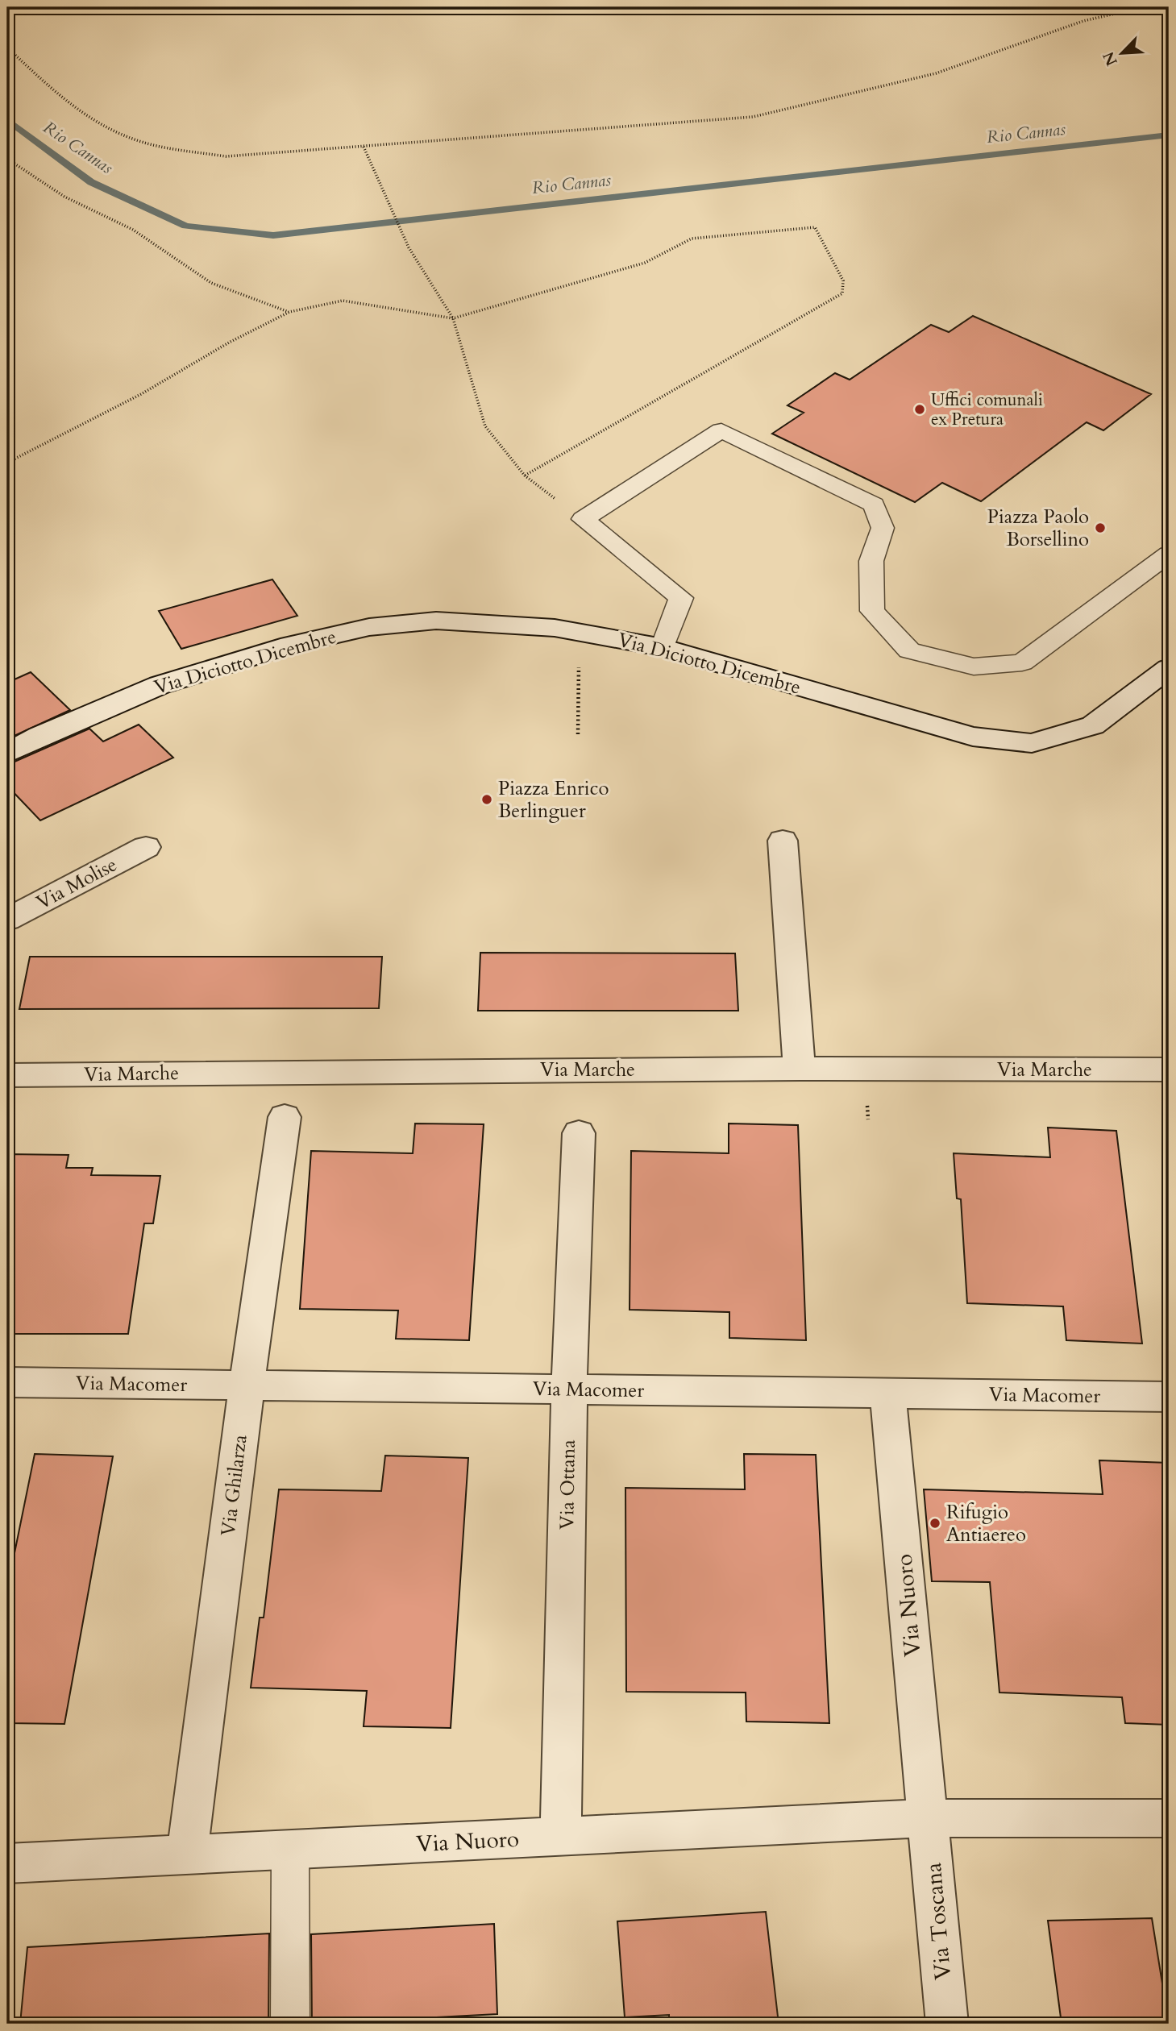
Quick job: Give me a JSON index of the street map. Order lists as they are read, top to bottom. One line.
{"streets":{"street":["Via Diciotto Dicembre","Via Molise","Via Marche","Via Macomer","Via Ottana","Via Ghilarza","Via Nuoro","Via Toscana"]},"crossings":[["Via Macomer","Via Ottana"],["Via Macomer","Via Ghilarza"],["Via Macomer","Via Nuoro"],["Via Ottana","Via Nuoro"],["Via Ghilarza","Via Nuoro"],["Via Nuoro","Via Toscana"]],"water":["Rio Cannas"],"places":["Uffici comunali ex Pretura","Piazza Paolo Borsellino","Piazza Enrico Berlinguer","Rifugio Antiaereo"],"north":"bottom left"}
